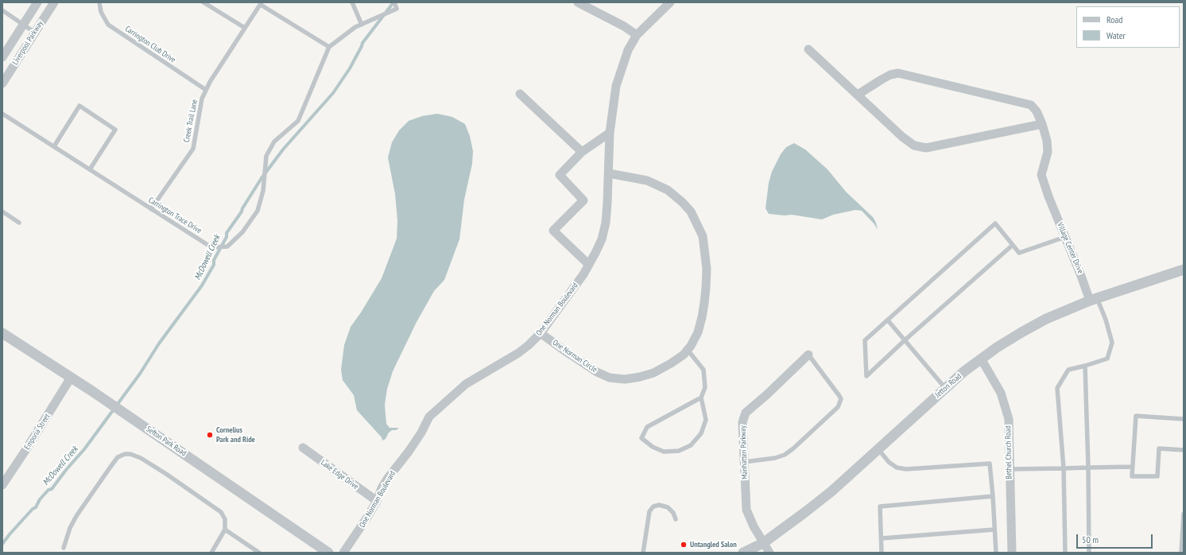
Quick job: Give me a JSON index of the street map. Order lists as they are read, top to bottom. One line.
{"streets":{"street":["Liverpool Parkway","Village Center Drive","One Norman Boulevard","One Norman Circle","Jetton Road","Emporia Street","Sefton Park Road","Manhatten Parkway","Bethel Church Road","Lake Edge Drive"],"lane":["Carrington Club Drive","Creek Trail Lane","Carrington Trace Drive"]},"crossings":[["Carrington Club Drive","Creek Trail Lane"],["Creek Trail Lane","Carrington Trace Drive"],["Village Center Drive","Jetton Road"],["One Norman Boulevard","One Norman Circle"],["One Norman Boulevard","Lake Edge Drive"],["Jetton Road","Manhatten Parkway"],["Jetton Road","Bethel Church Road"],["Emporia Street","Sefton Park Road"]],"water":["McDowell Creek"],"places":["Cornelius Park and Ride","Untangled Salon"],"legend":["Road","Water"],"scale_bar":"50 m"}
